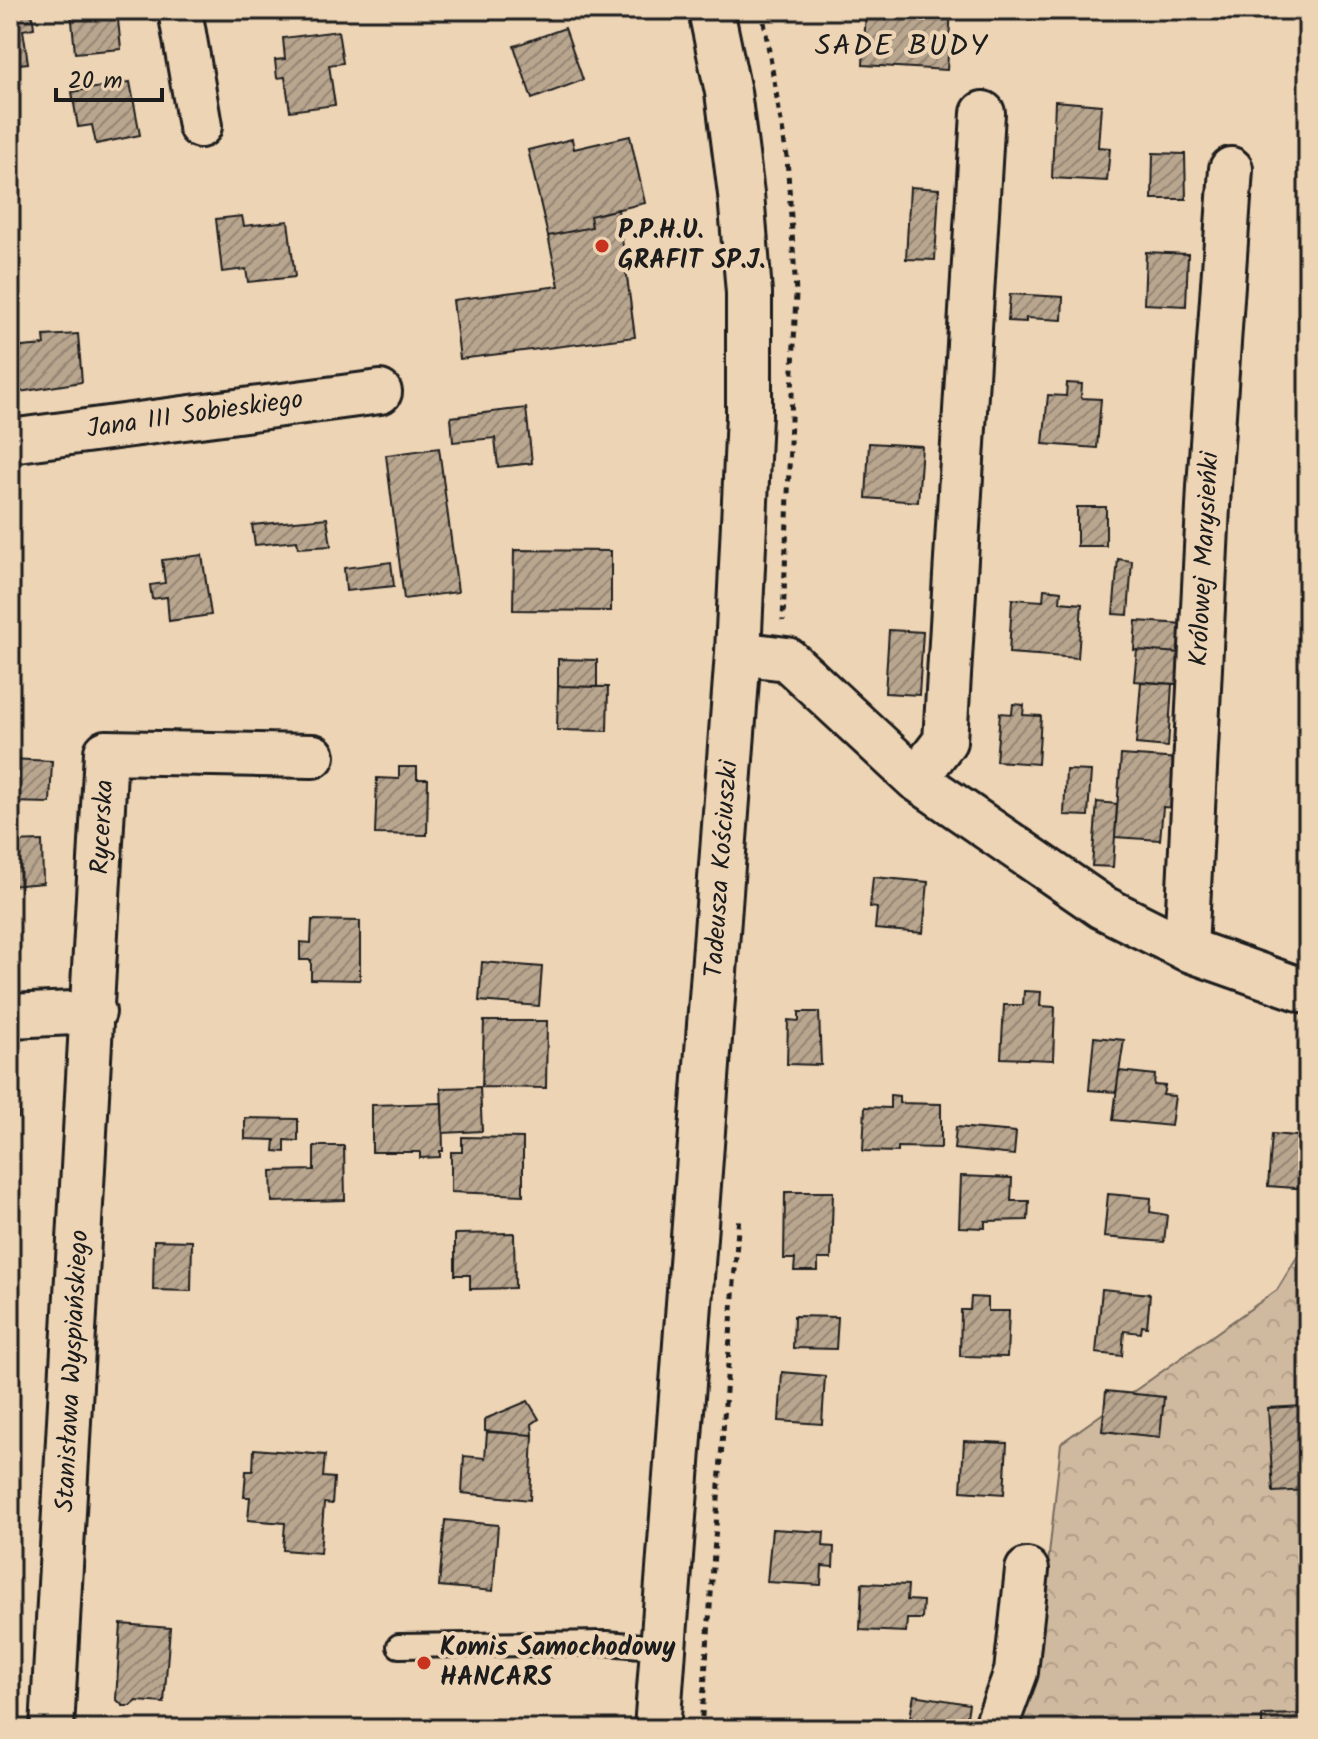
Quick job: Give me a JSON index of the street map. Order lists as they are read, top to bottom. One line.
{"streets":{"main road":["Tadeusza Kościuszki"],"street":["Jana III Sobieskiego","Królowej Marysieńki","Rycerska","Stanisława Wyspiańskiego"]},"crossings":[["Rycerska","Stanisława Wyspiańskiego"]],"districts":["SADE BUDY"],"places":["P.P.H.U. GRAFIT SP.J.","Komis Samochodowy HANCARS"],"scale_bar":"20 m"}
